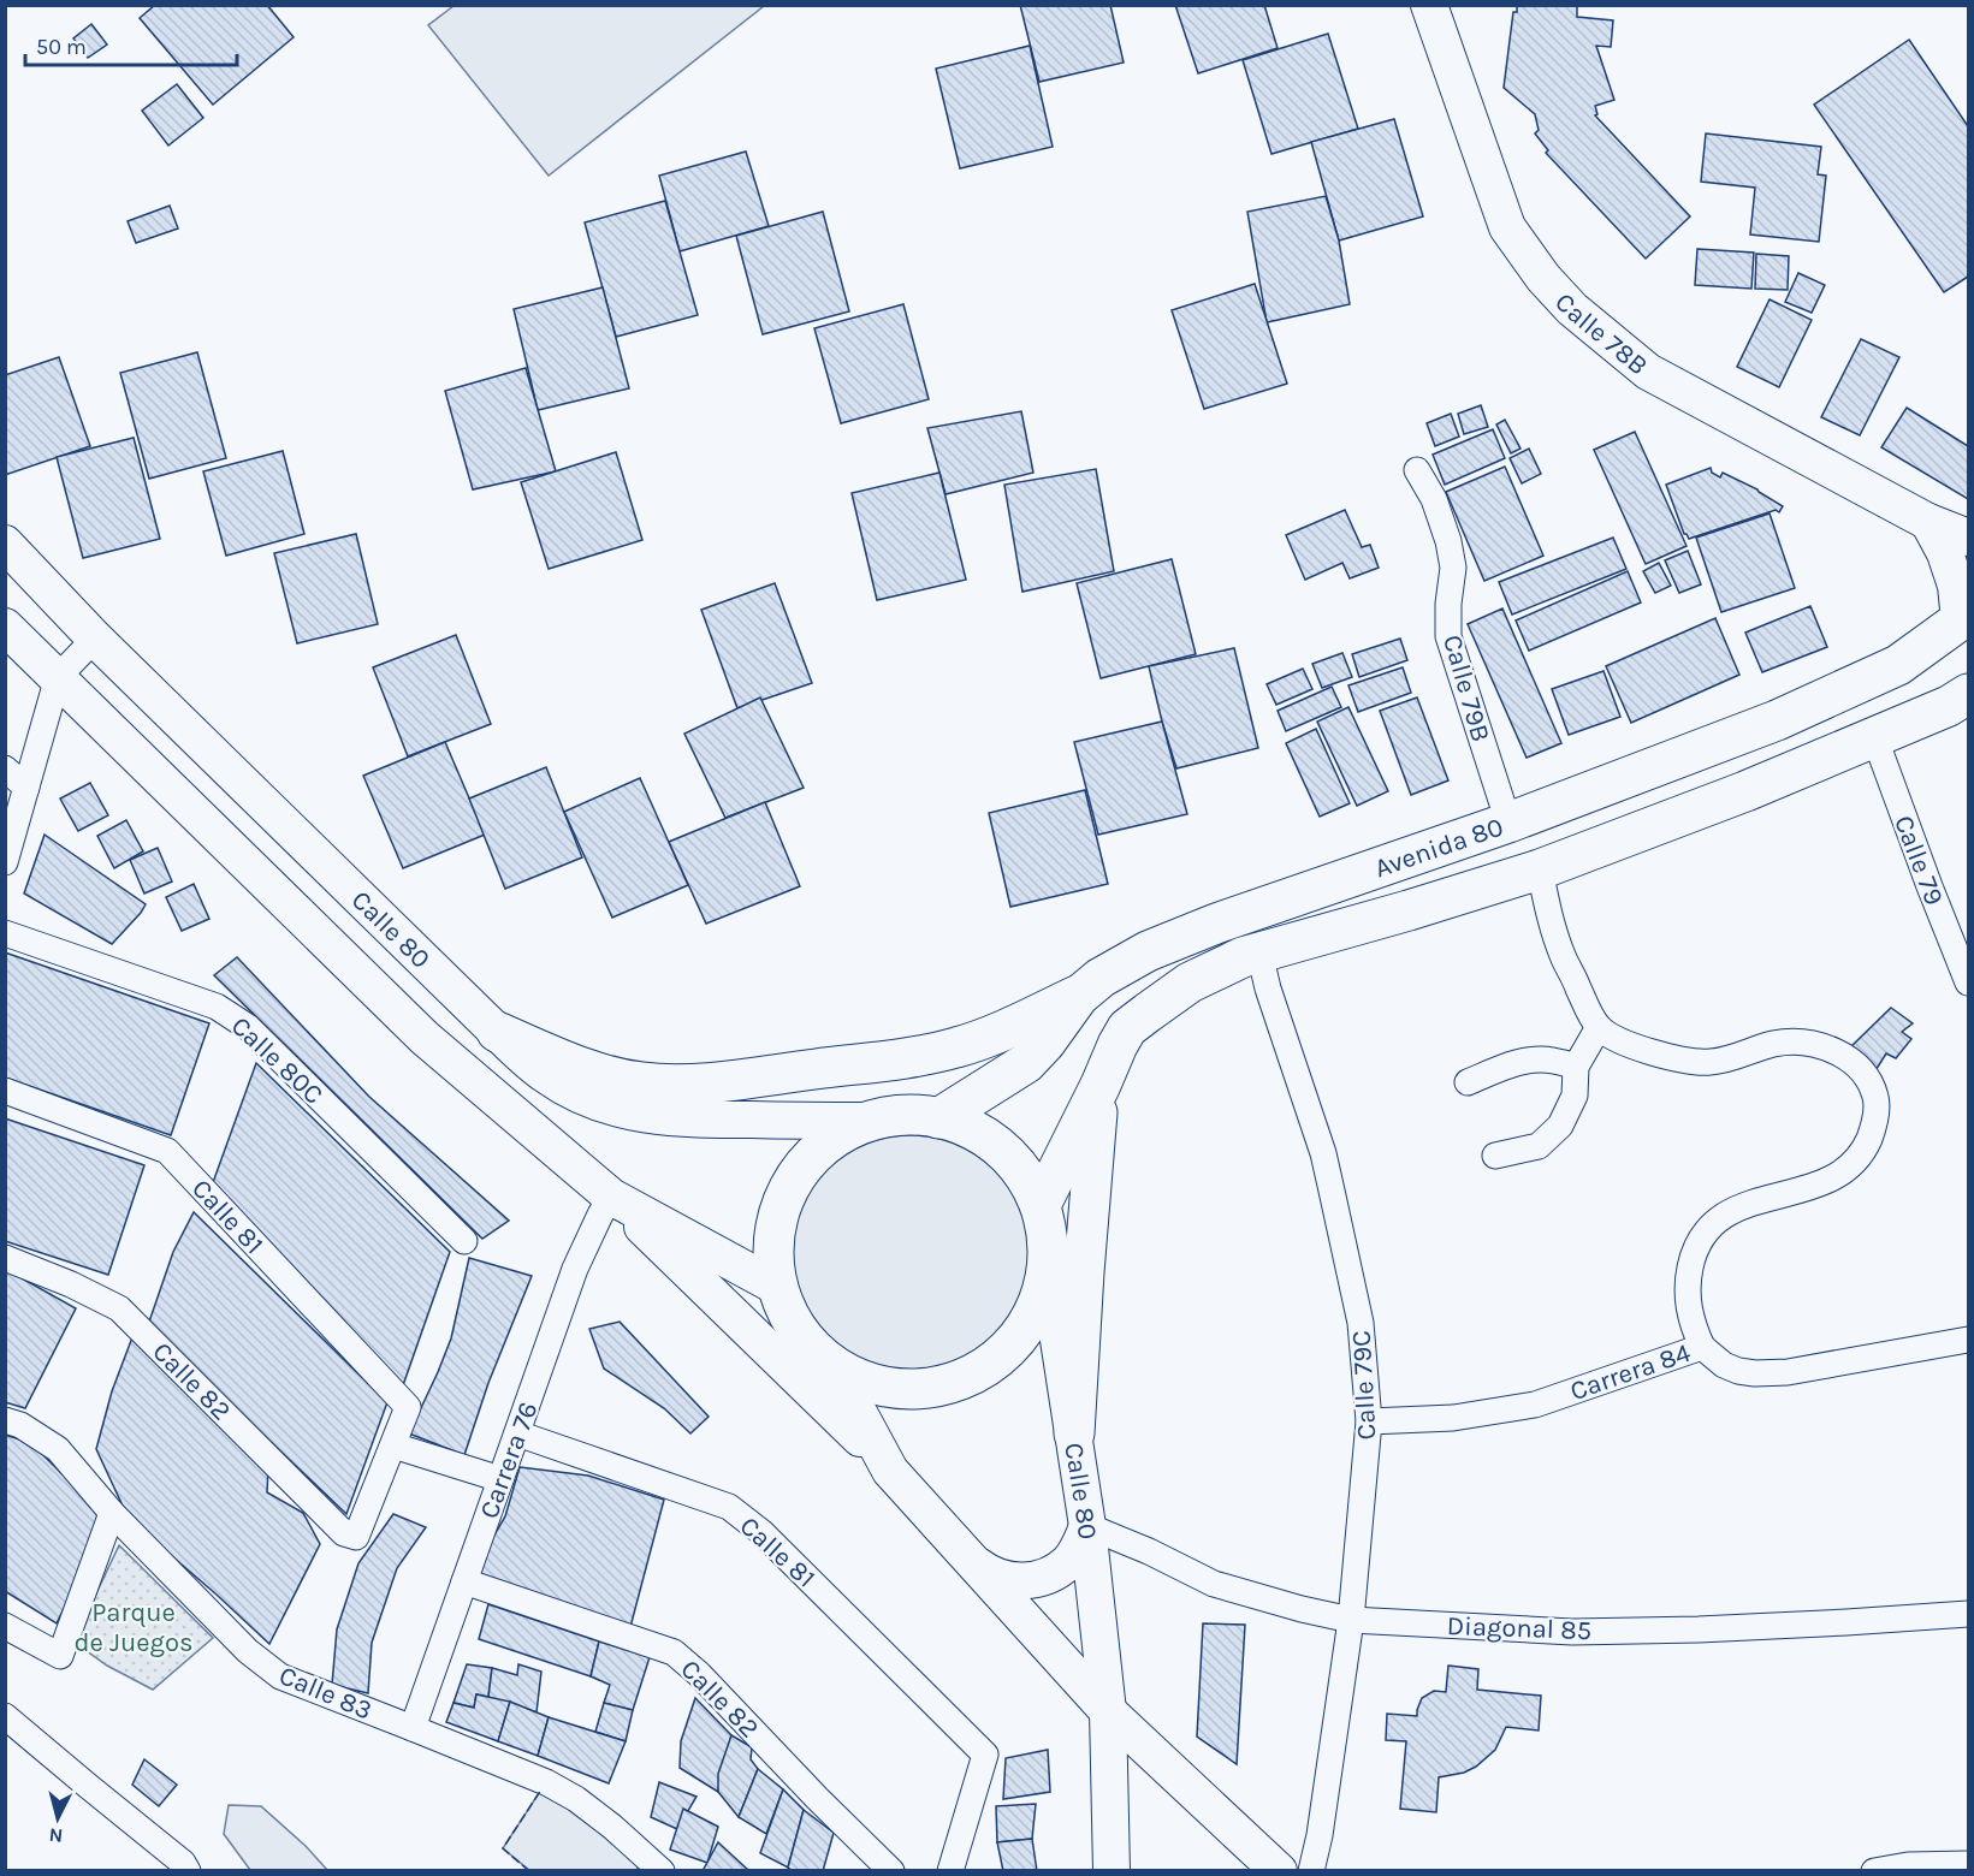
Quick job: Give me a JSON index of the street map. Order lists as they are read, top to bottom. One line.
{"streets":{"main road":["Calle 78B","Avenida 80","Calle 80"],"street":["Calle 79B","Calle 79","Calle 80C","Calle 81","Carrera 84","Calle 82","Calle 79C","Carrera 76","Diagonal 85","Calle 83"]},"crossings":[["Calle 79B","Avenida 80"],["Avenida 80","Calle 79"],["Avenida 80","Calle 79C"],["Calle 80","Carrera 76"],["Calle 80","Diagonal 85"],["Calle 81","Calle 82"],["Calle 81","Carrera 76"],["Carrera 84","Calle 79C"],["Calle 82","Carrera 76"],["Calle 79C","Diagonal 85"],["Carrera 76","Calle 83"]],"parks":["Parque de Juegos"],"scale_bar":"50 m","north":"bottom"}
